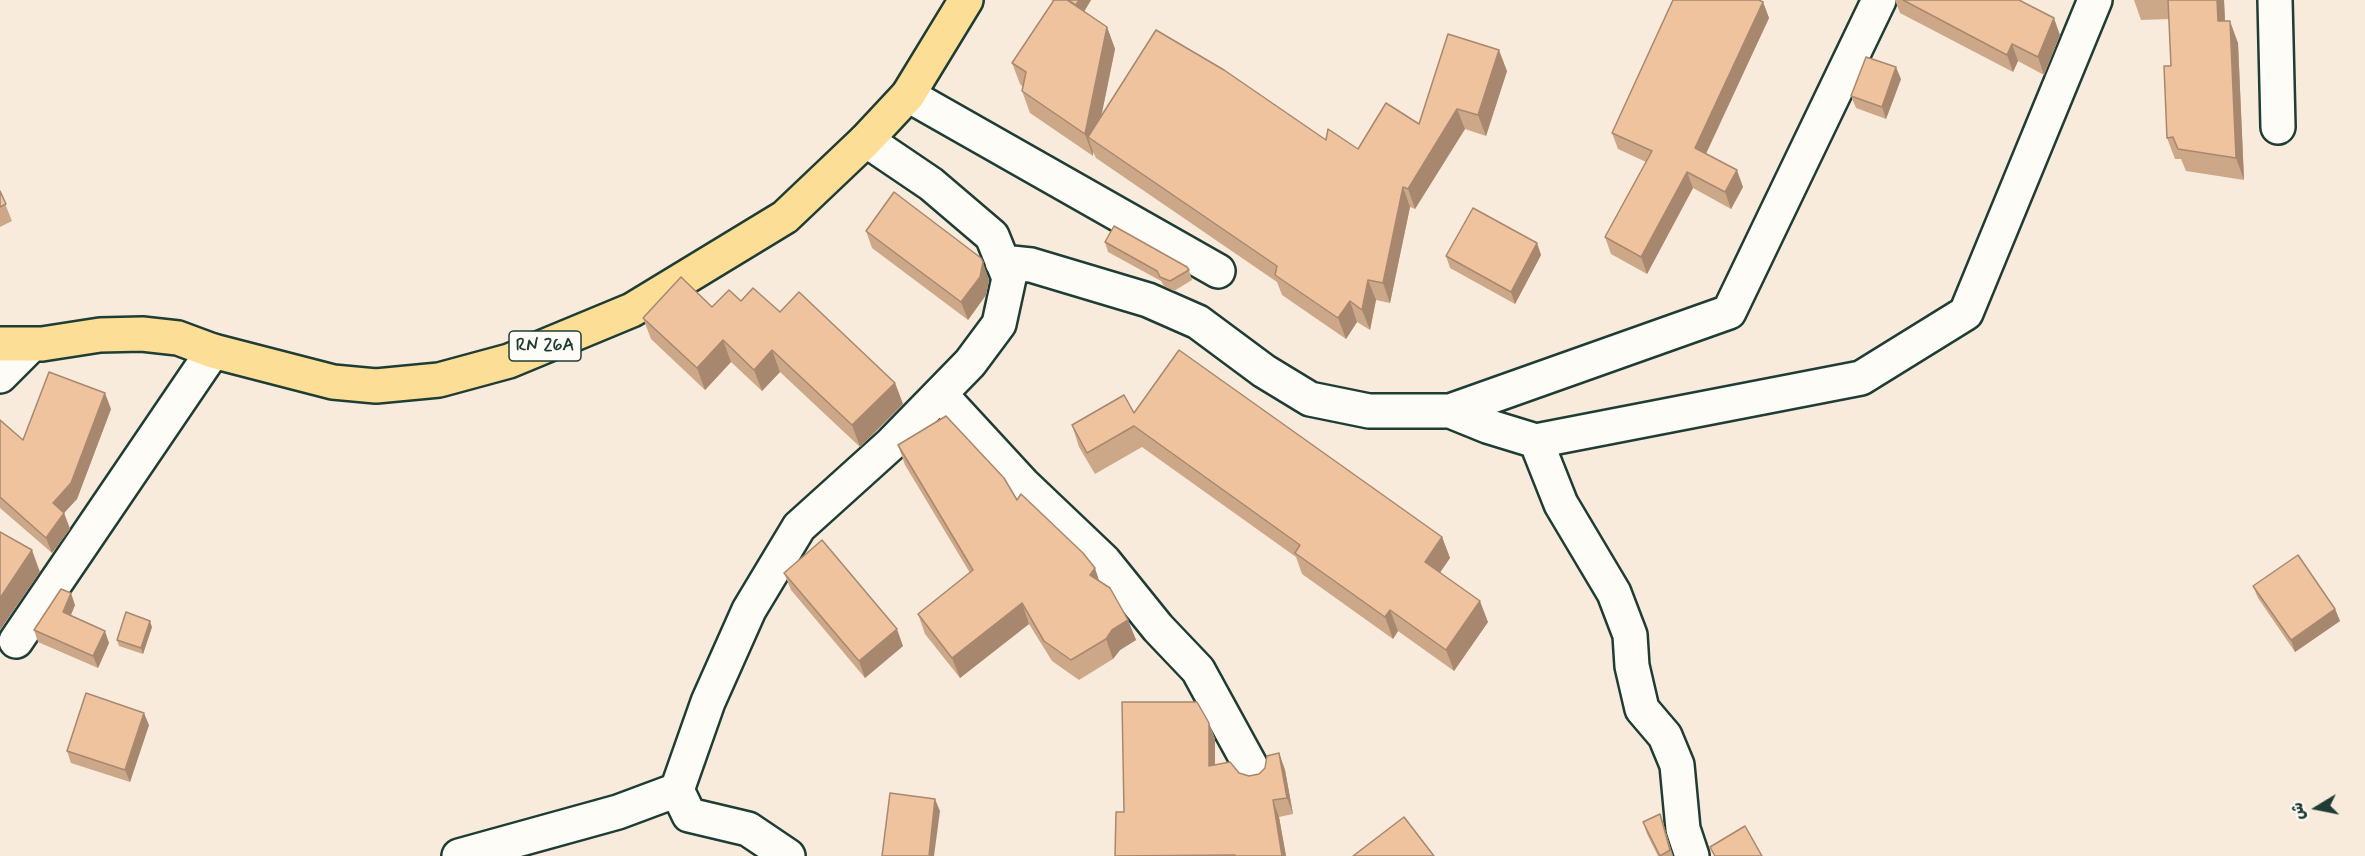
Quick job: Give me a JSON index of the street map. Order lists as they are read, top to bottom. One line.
{"streets":{"main road":["RN 26A"]},"north":"left"}
